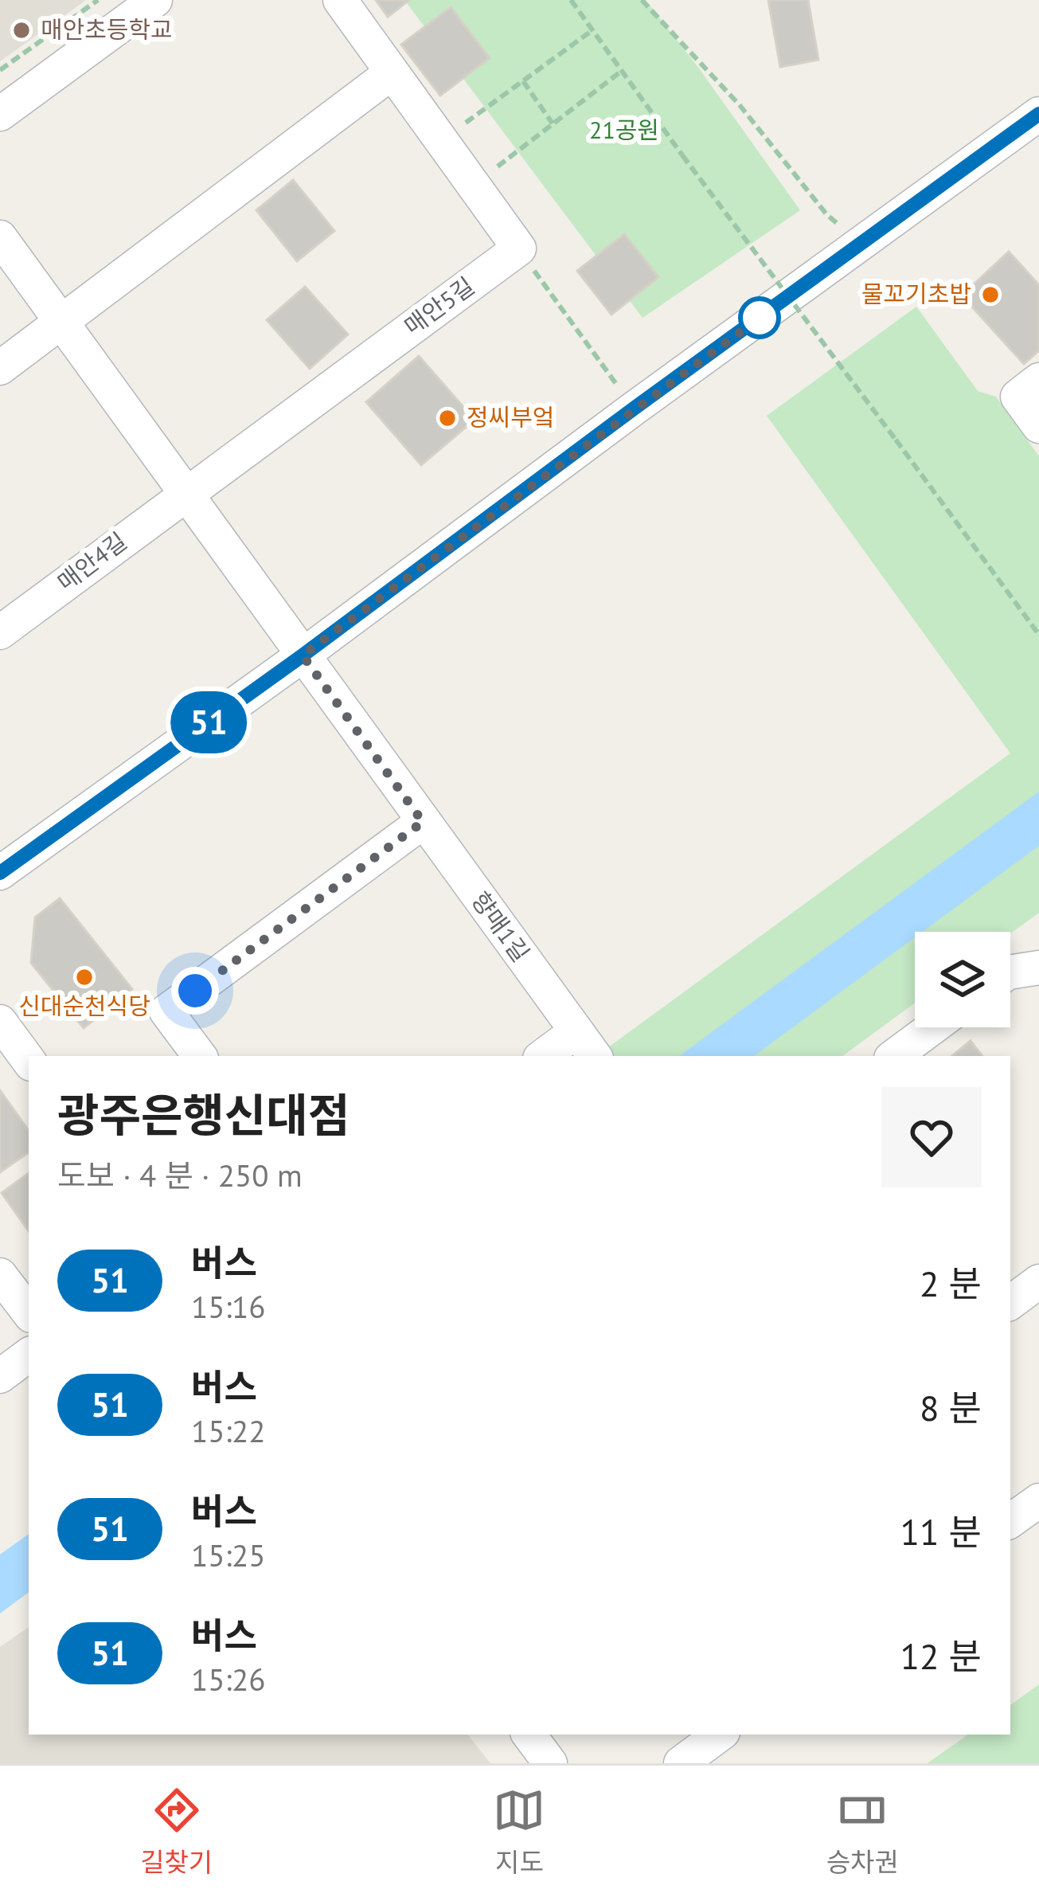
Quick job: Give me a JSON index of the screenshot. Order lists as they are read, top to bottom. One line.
{"streets":{"street":["매안5길","매안4길","향매1길"]},"crossings":[["매안5길","매안4길"]],"parks":["21공원"],"places":["매안초등학교","물꼬기초밥","정씨부엌","신대순천식당"],"lines":["bus line 51"],"page":{"on_map":"51","heading":["광주은행신대점","도보 · 4 분 · 250 m"],"list":[{"mark":"51","name":"버스","note":"15:16","value":"2 분"},{"mark":"51","name":"버스","note":"15:22","value":"8 분"},{"mark":"51","name":"버스","note":"15:25","value":"11 분"},{"mark":"51","name":"버스","note":"15:26","value":"12 분"}],"tabs":["길찾기","지도","승차권"]}}
